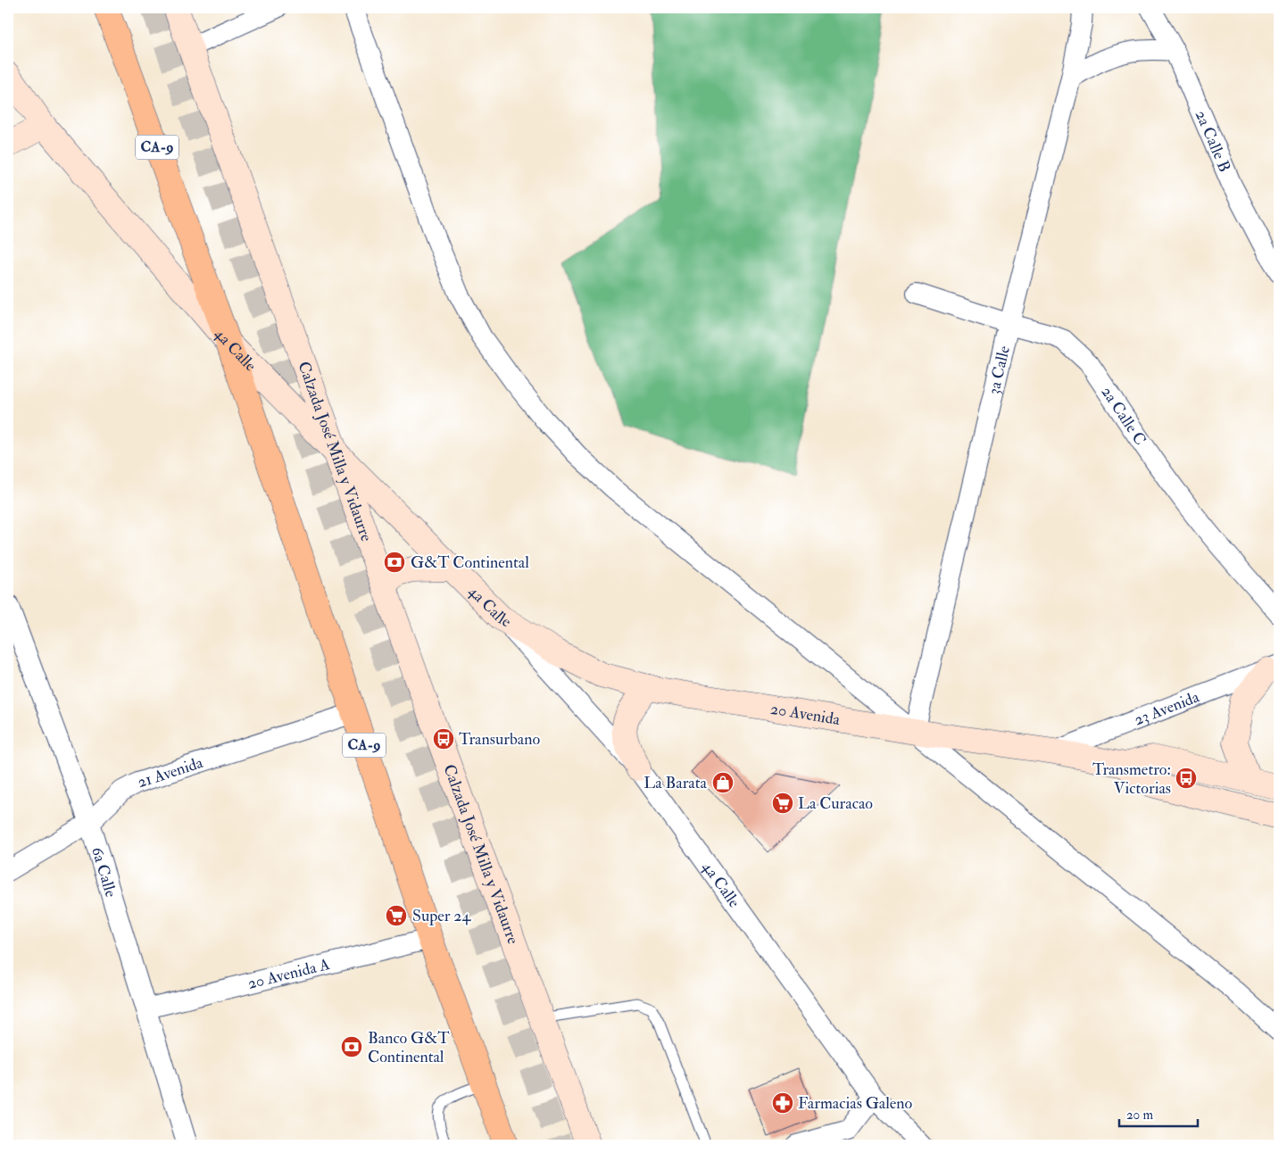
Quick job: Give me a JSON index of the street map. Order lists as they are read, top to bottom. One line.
{"streets":{"highway":["CA-9"],"main road":["4a Calle","Calzada José Milla y Vidaurre","20 Avenida"],"street":["2a Calle B","3a Calle","2a Calle C","23 Avenida","21 Avenida","6a Calle","20 Avenida A"]},"crossings":[["CA-9","4a Calle"],["CA-9","21 Avenida"],["CA-9","20 Avenida A"],["4a Calle","Calzada José Milla y Vidaurre"],["4a Calle","20 Avenida"],["3a Calle","2a Calle C"],["3a Calle","20 Avenida"],["23 Avenida","20 Avenida"],["21 Avenida","6a Calle"],["6a Calle","20 Avenida A"]],"places":{"bank":["G&T Continental","Banco G&T Continental"],"bus stop":["Transurbano","Transmetro: Victorias"],"shop":["La Barata"],"supermarket":["La Curacao","Super 24"],"pharmacy":["Farmacias Galeno"]},"scale_bar":"20 m"}
